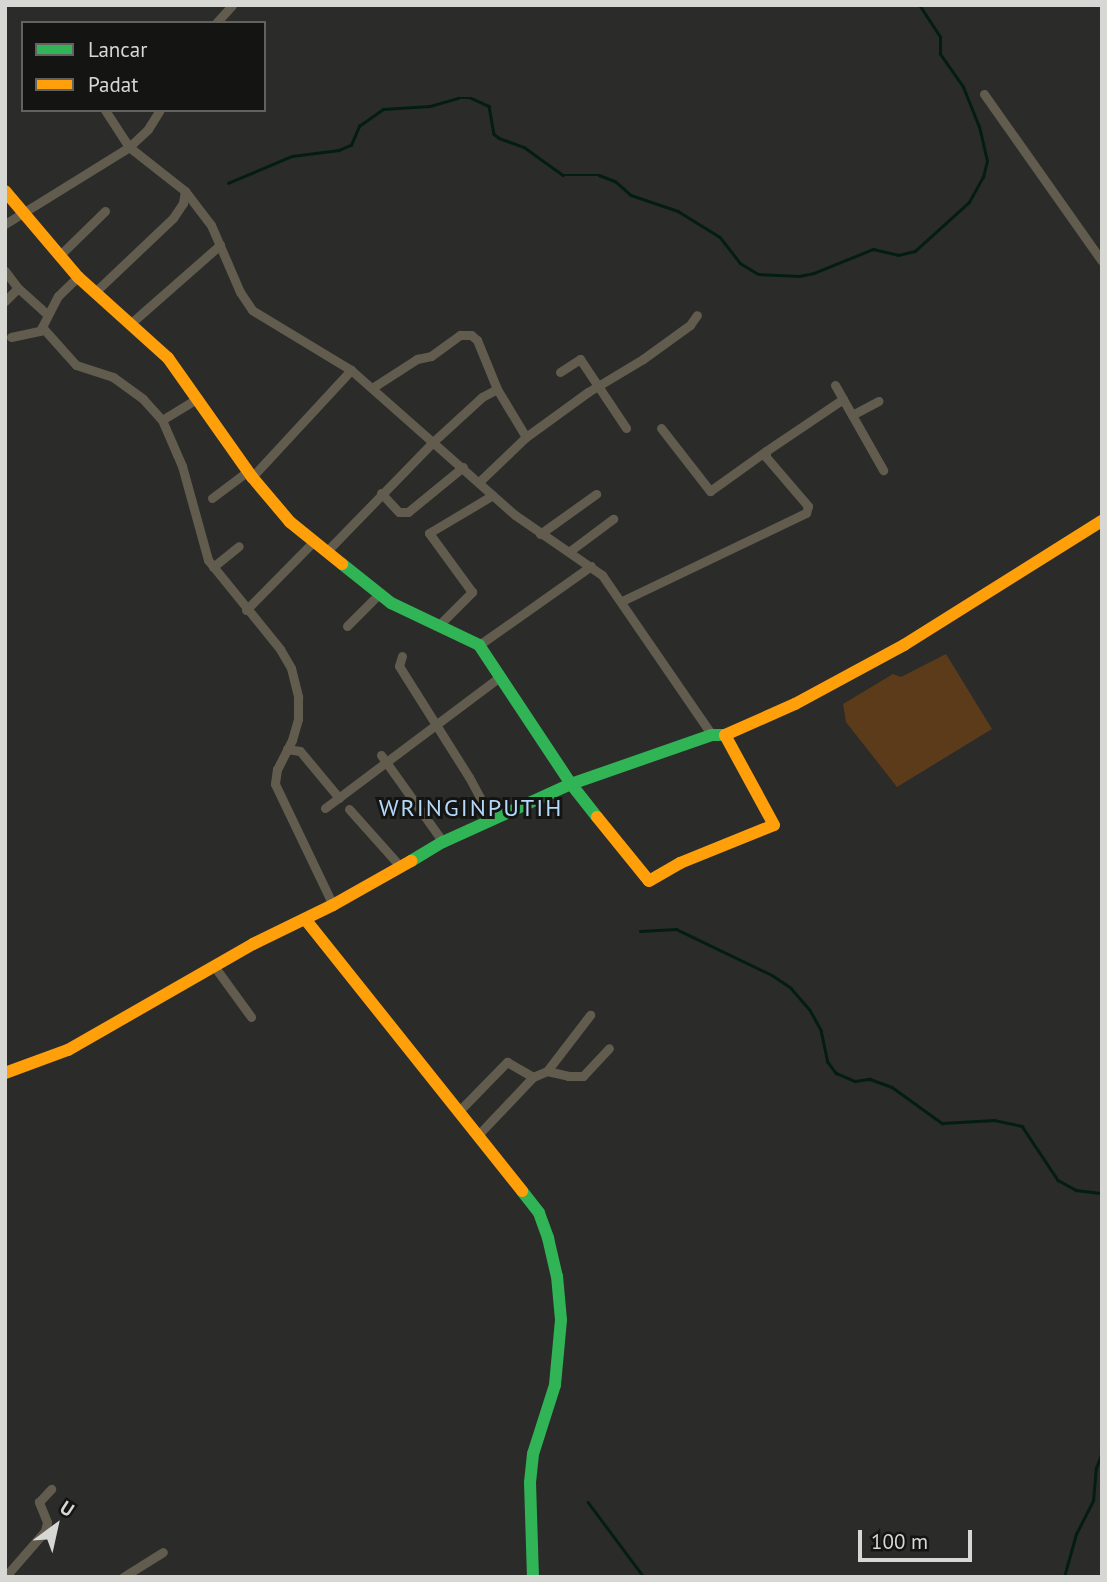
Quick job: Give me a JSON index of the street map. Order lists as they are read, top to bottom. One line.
{"districts":["WRINGINPUTIH"],"legend":["Lancar","Padat"],"scale_bar":"100 m","north":"top right"}
